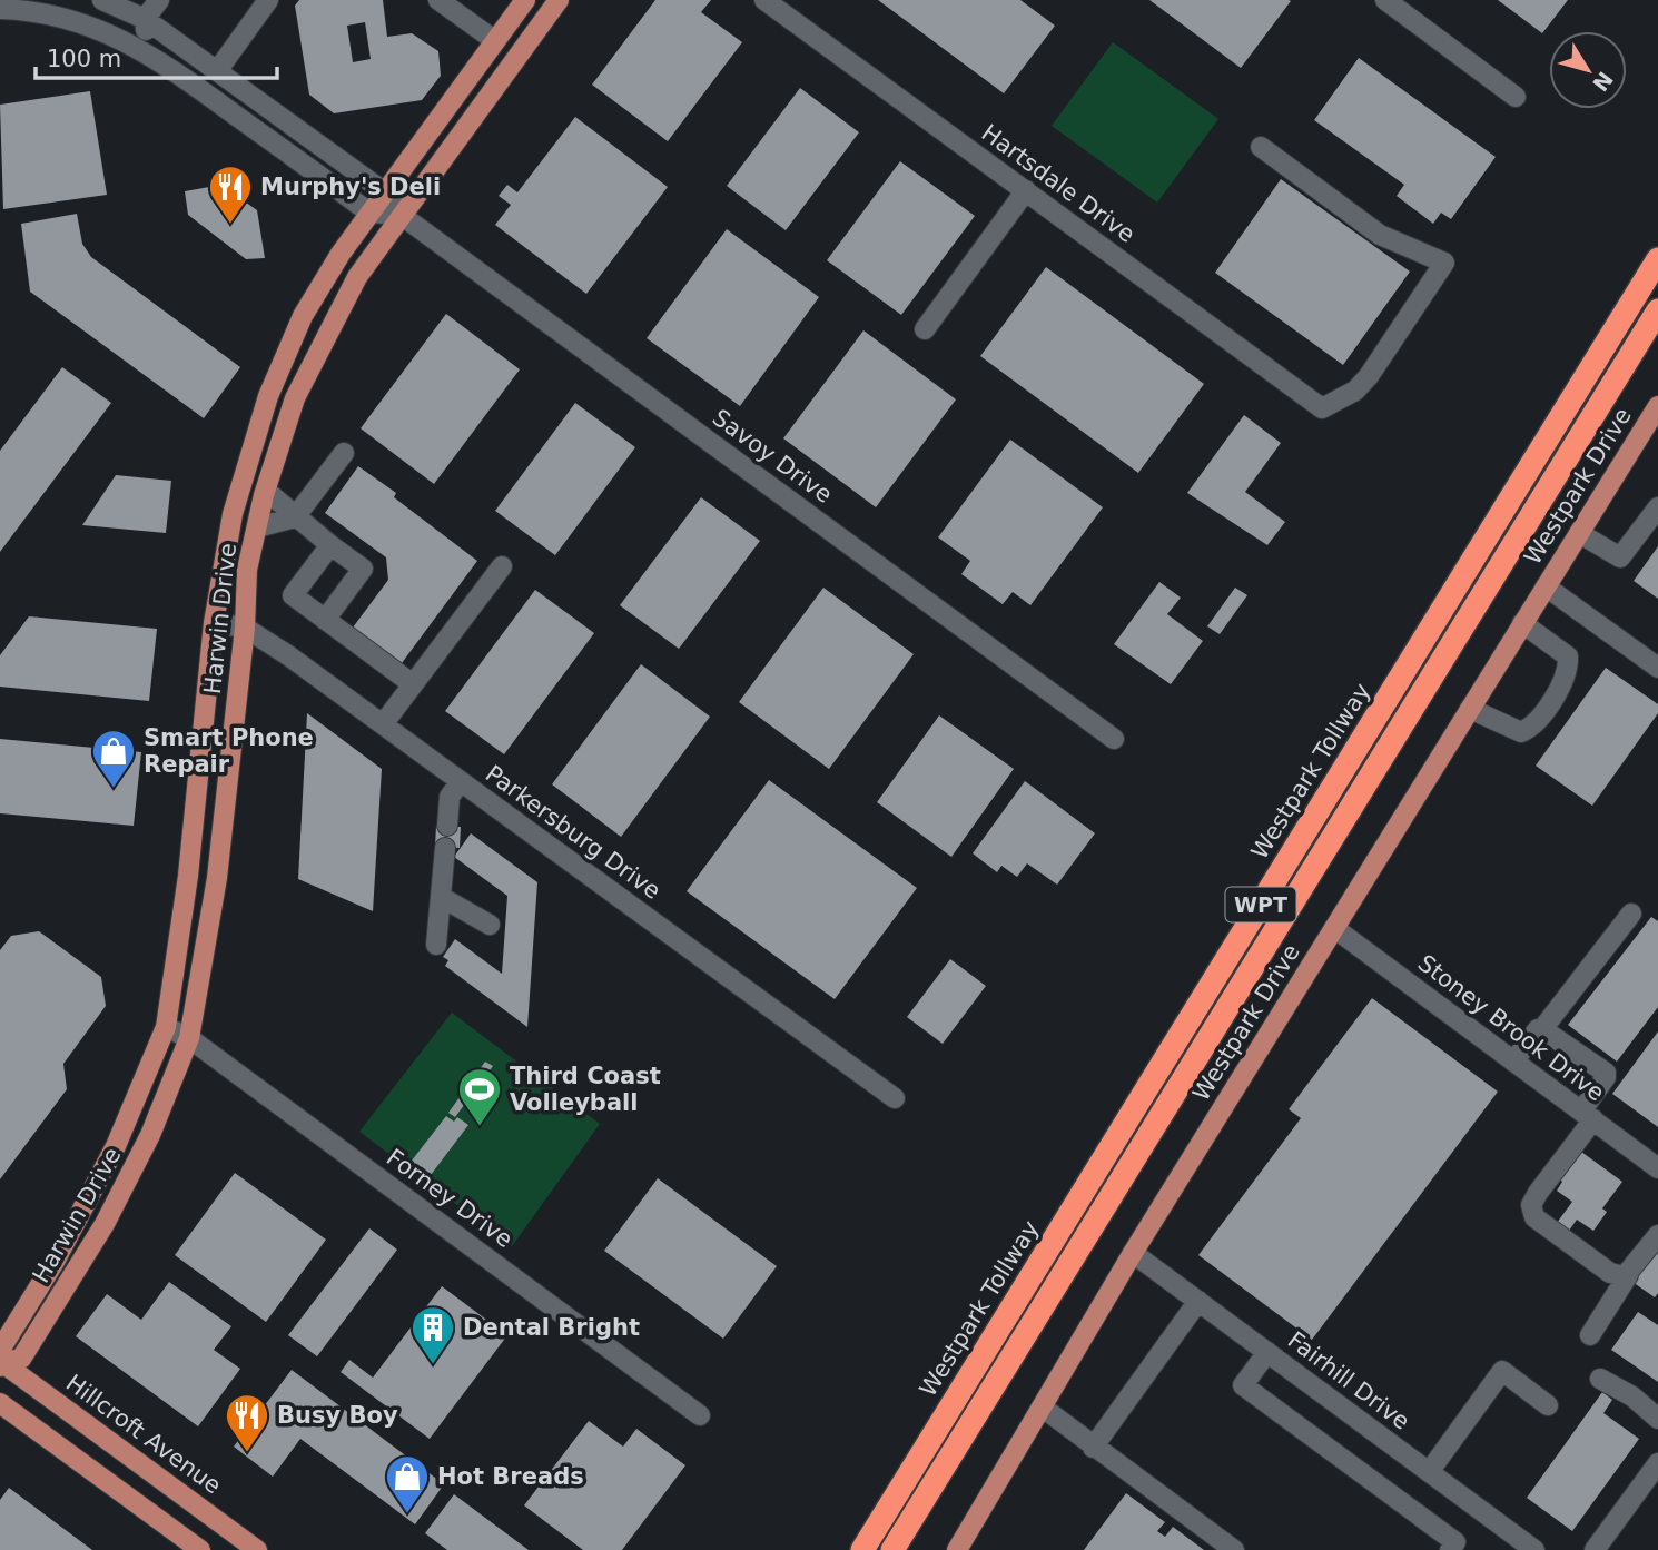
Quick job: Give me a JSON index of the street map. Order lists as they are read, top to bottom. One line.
{"streets":{"highway":["Westpark Tollway","WPT"],"main road":["Westpark Drive","Harwin Drive","Hillcroft Avenue"],"street":["Hartsdale Drive","Savoy Drive","Parkersburg Drive","Stoney Brook Drive","Forney Drive","Fairhill Drive"]},"crossings":[["Savoy Drive","Harwin Drive"],["Westpark Drive","Stoney Brook Drive"],["Westpark Drive","Fairhill Drive"],["Harwin Drive","Parkersburg Drive"],["Harwin Drive","Forney Drive"],["Harwin Drive","Hillcroft Avenue"]],"places":{"restaurant":["Murphy's Deli","Busy Boy"],"shop":["Smart Phone Repair","Hot Breads"],"sports":["Third Coast Volleyball"],"building":["Dental Bright"]},"scale_bar":"100 m","north":"bottom right"}
